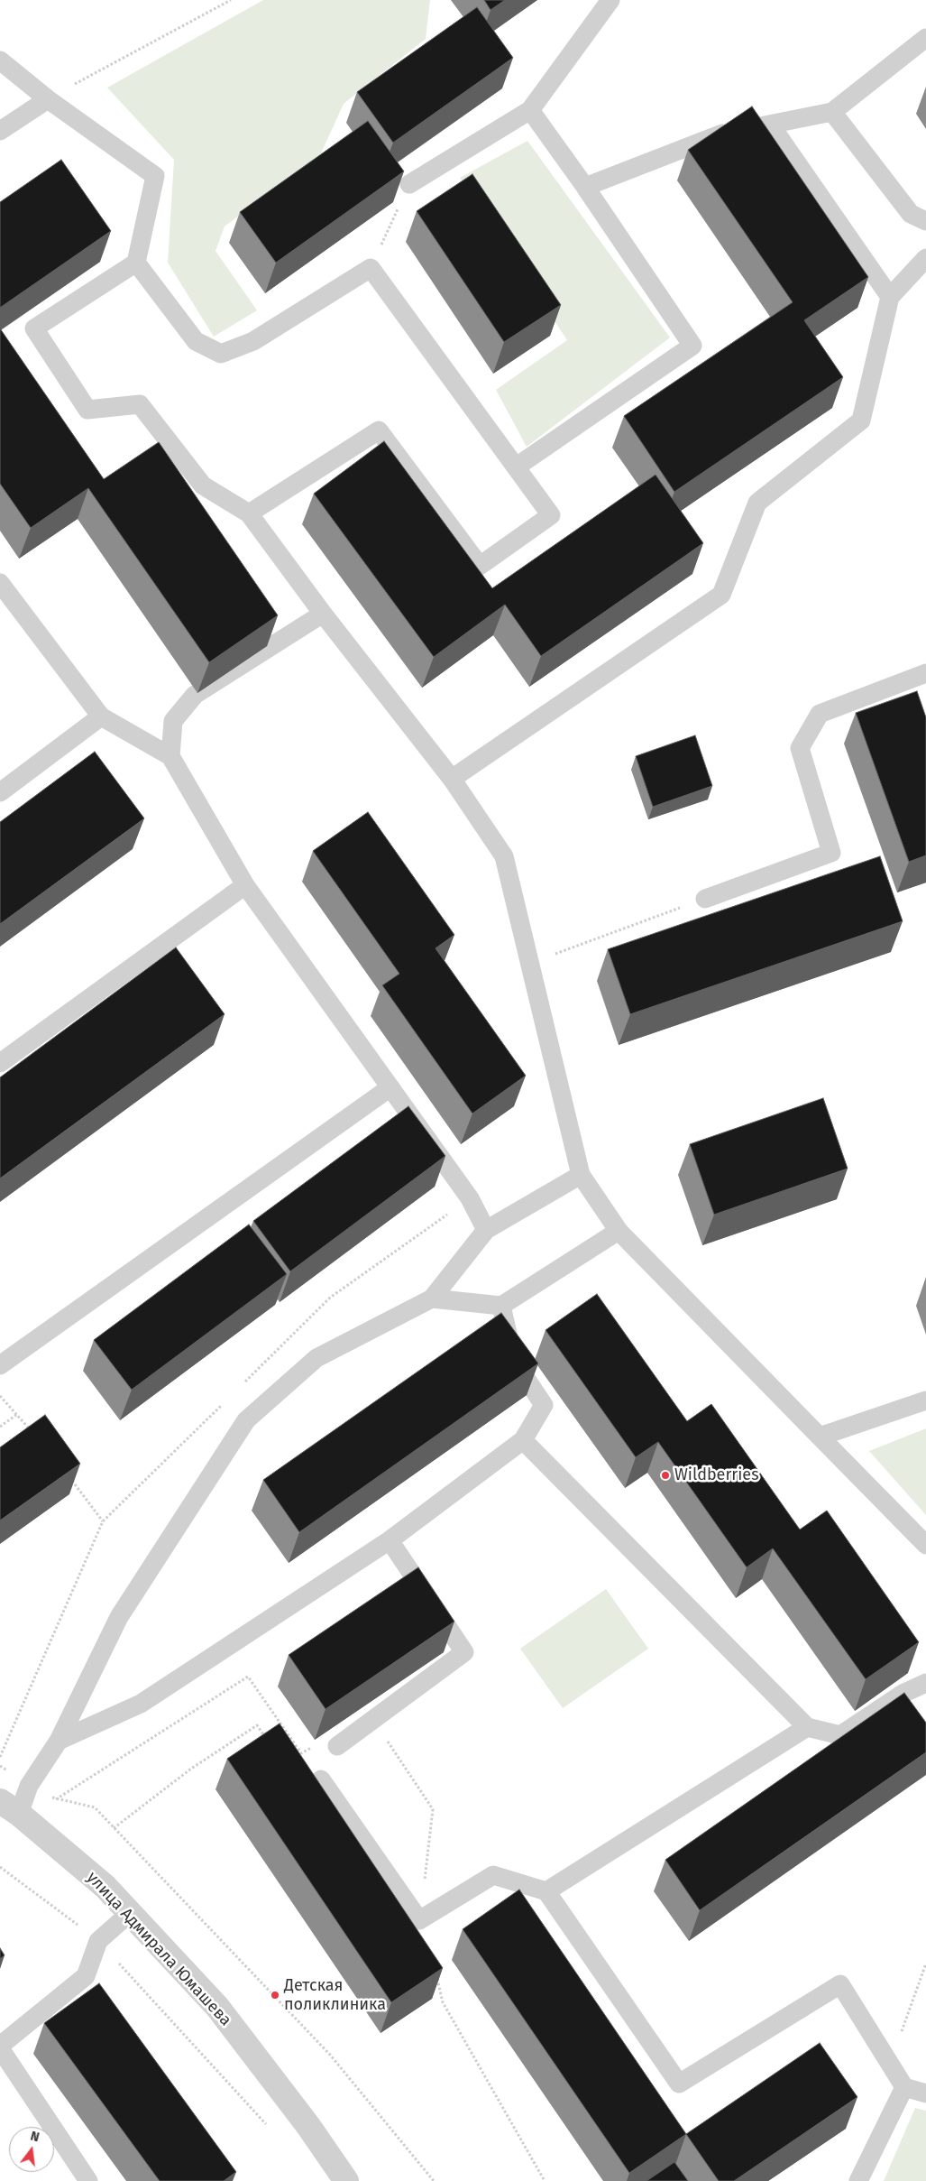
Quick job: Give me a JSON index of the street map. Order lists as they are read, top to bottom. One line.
{"streets":{"street":["улица Адмирала Юмашева"]},"places":["Wildberries","Детская поликлиника"],"north":"top"}
